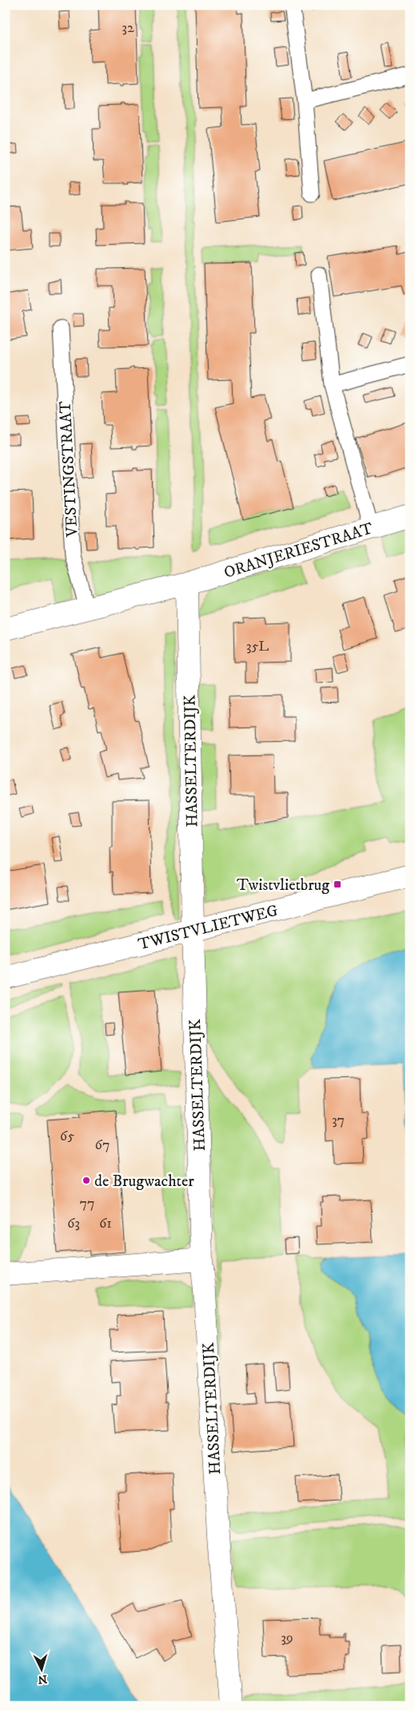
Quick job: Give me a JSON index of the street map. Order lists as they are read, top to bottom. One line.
{"streets":{"street":["ORANJERIESTRAAT","HASSELTERDIJK","TWISTVLIETWEG"],"lane":["VESTINGSTRAAT"]},"crossings":[["ORANJERIESTRAAT","HASSELTERDIJK"],["HASSELTERDIJK","TWISTVLIETWEG"]],"places":{"transit":["Twistvlietbrug"],"other":["de Brugwachter"]},"house_numbers":["32","35L","37","65","67","77","63","61","39"],"north":"bottom"}
